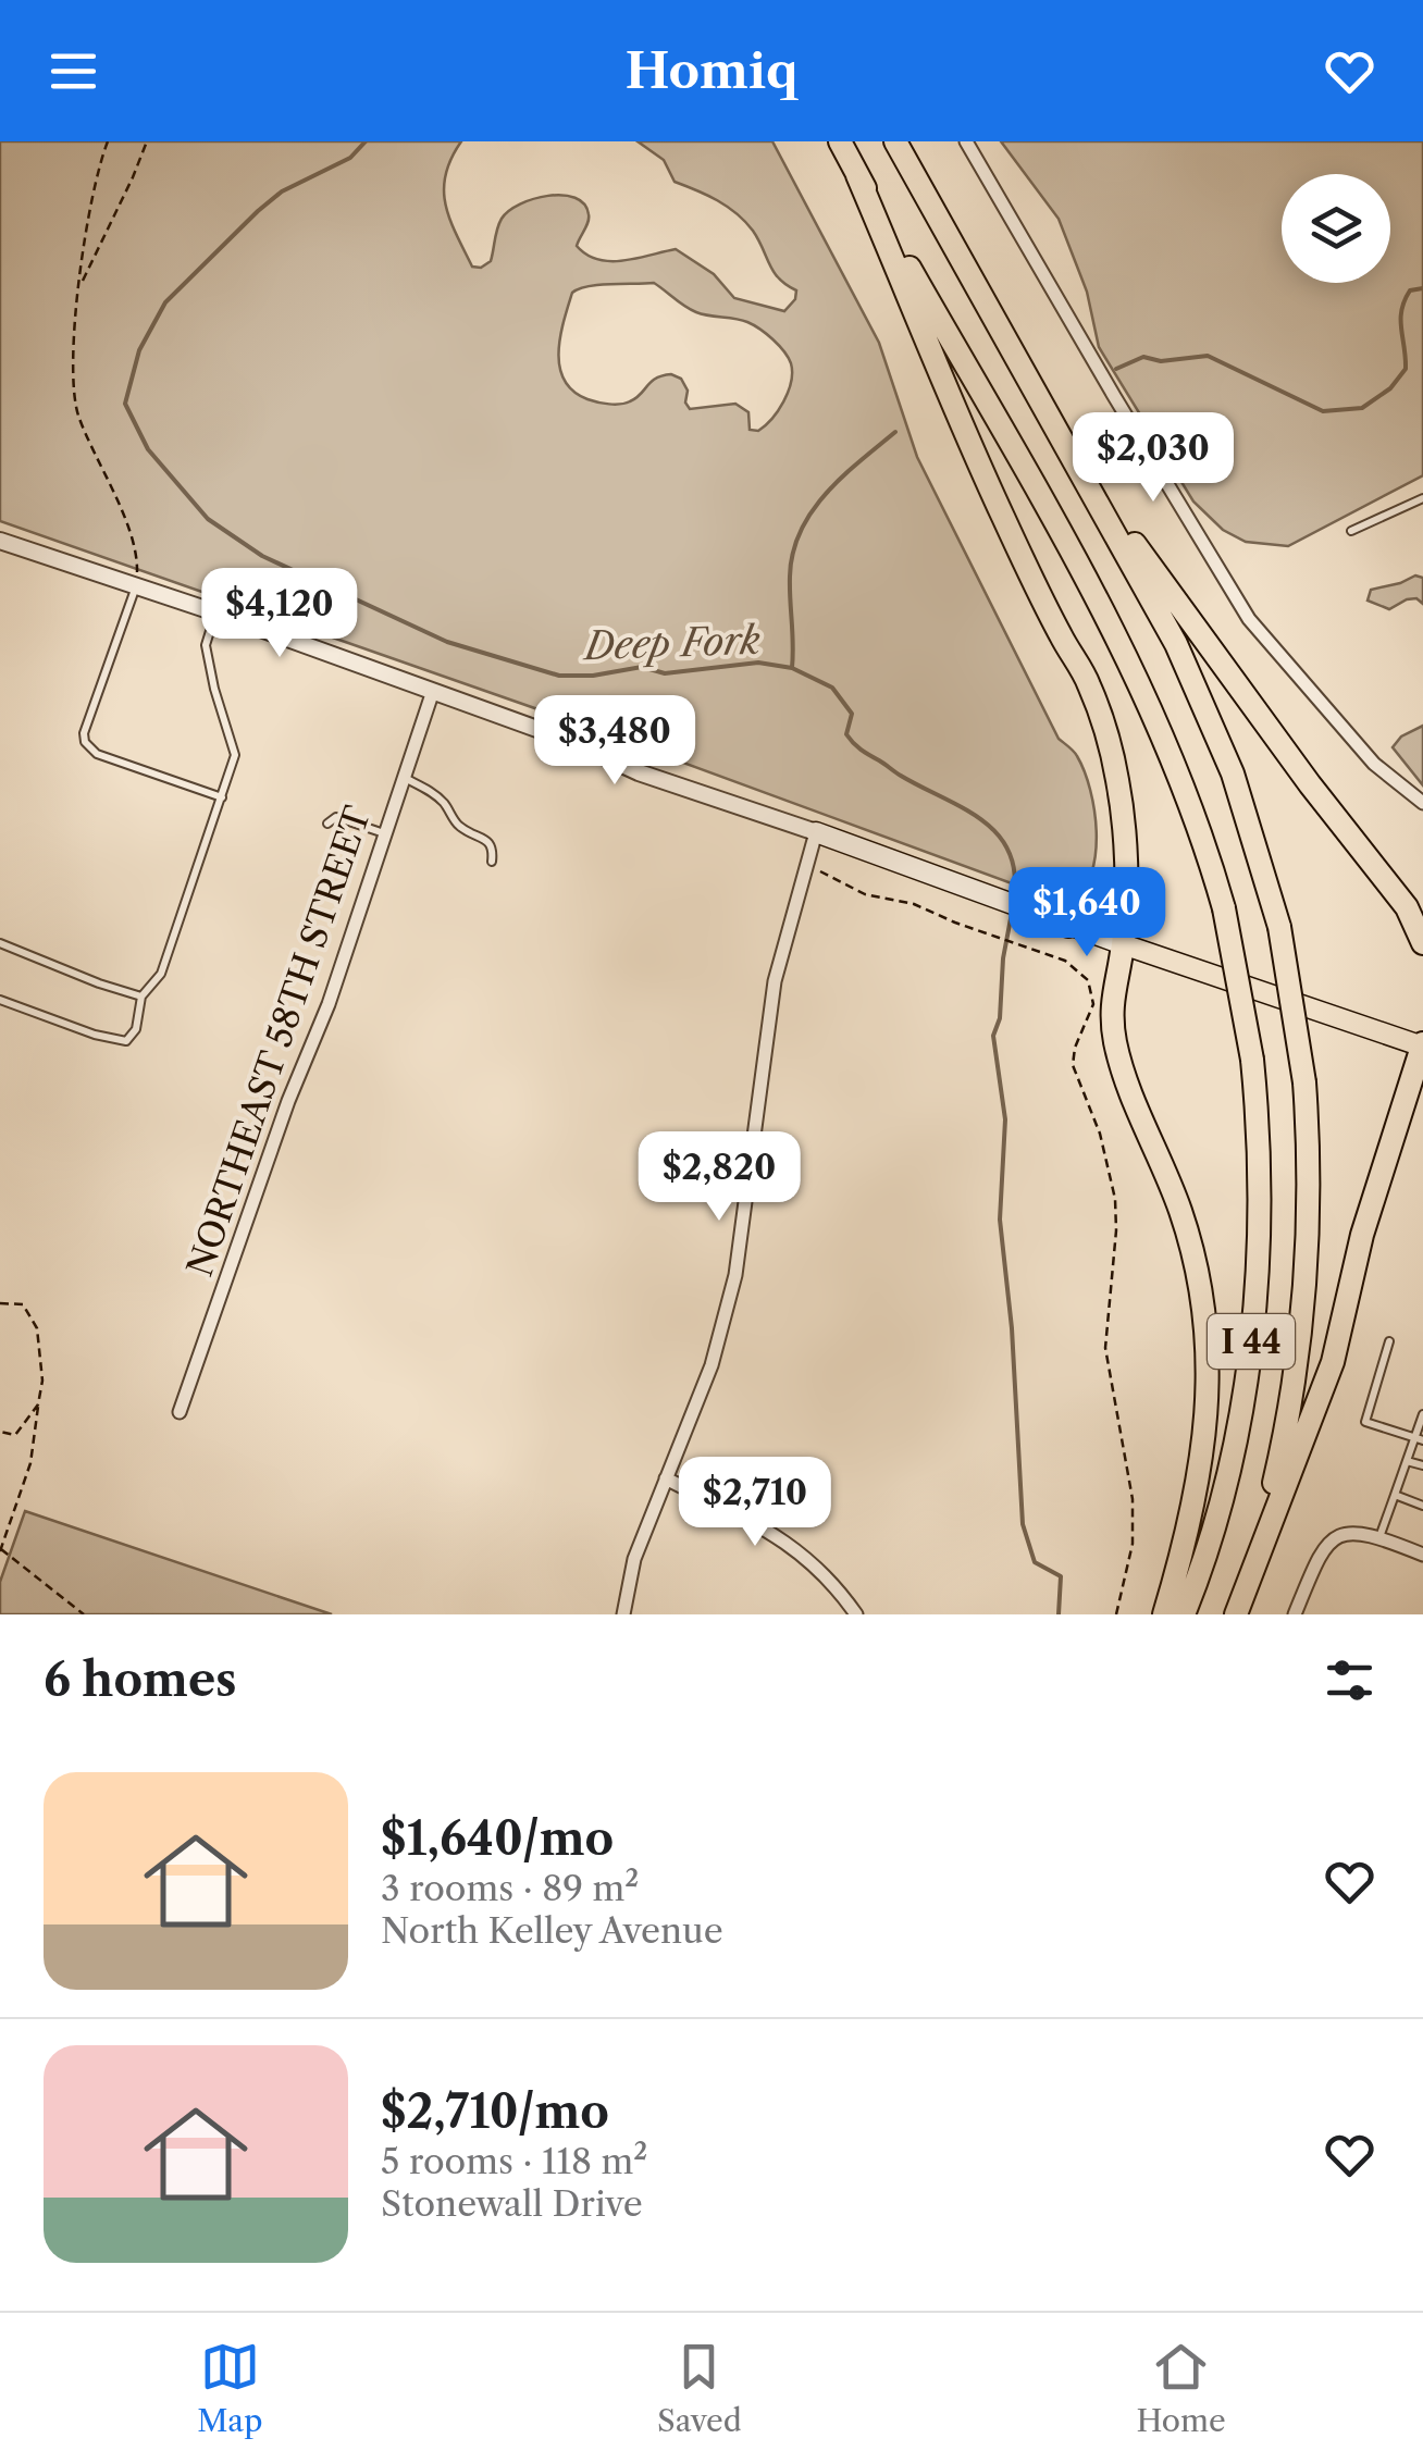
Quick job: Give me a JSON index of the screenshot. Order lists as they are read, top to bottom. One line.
{"streets":{"highway":["I 44"],"street":["NORTHEAST 58TH STREET"]},"water":["Deep Fork"],"page":{"header":"Homiq","price":["$2,030","$4,120","$3,480","$1,640","$2,820","$2,710"],"heading":"6 homes","list":[{"name":"$1,640/mo","note":"3 rooms · 89 m² · North Kelley Avenue"},{"name":"$2,710/mo","note":"5 rooms · 118 m² · Stonewall Drive"}],"tabs":["Map","Saved","Home"]}}
